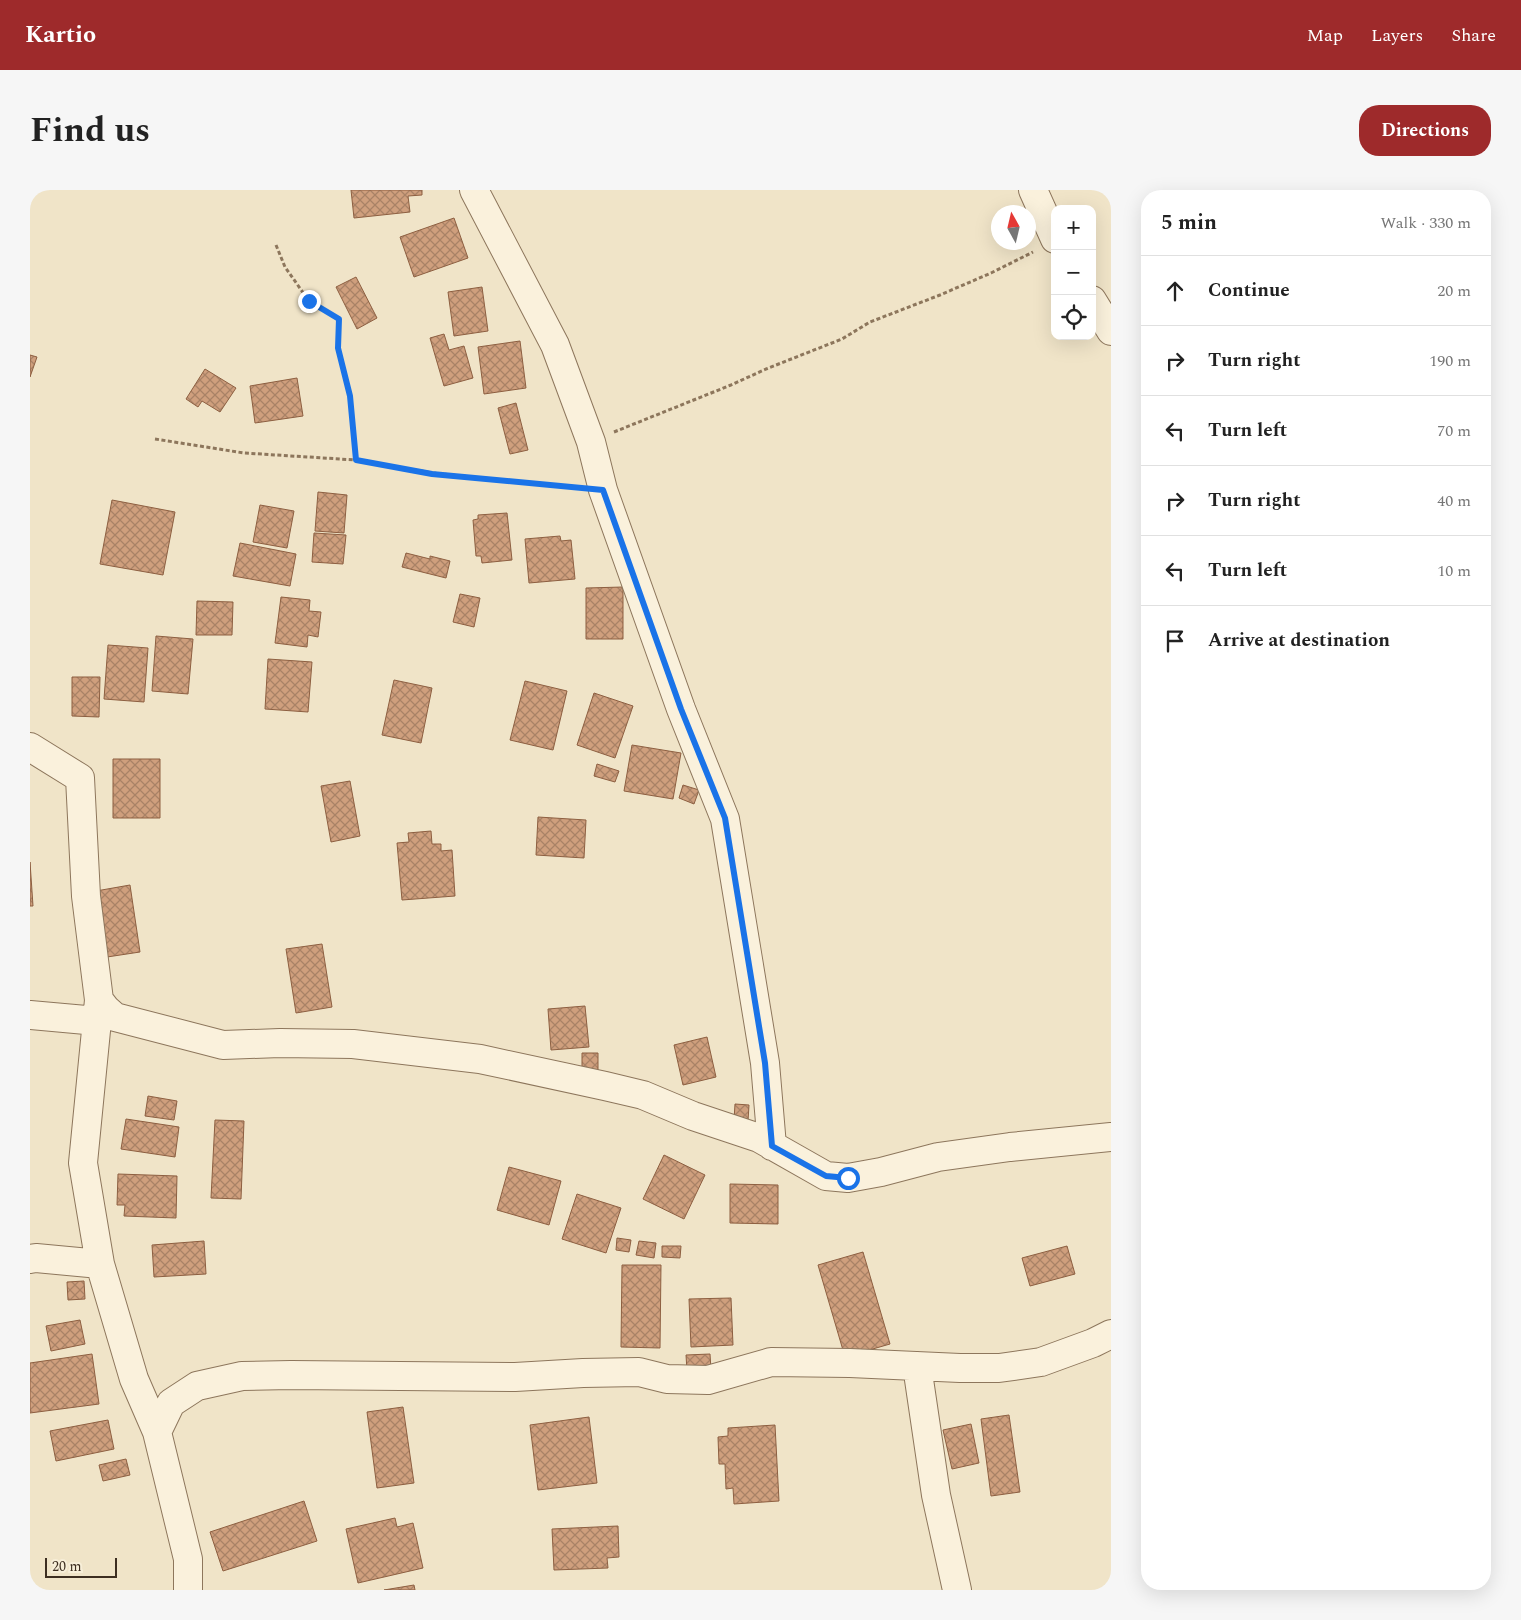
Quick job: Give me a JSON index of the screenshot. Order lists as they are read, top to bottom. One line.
{"scale_bar":"20 m","north":"top","page":{"header":"Kartio","nav":["Map","Layers","Share"],"title":"Find us","buttons":"Directions","heading":["5 min","Walk · 330 m"],"map_buttons":["+","−"],"list":[["Continue","20 m"],["Turn right","190 m"],["Turn left","70 m"],["Turn right","40 m"],["Turn left","10 m"],"Arrive at destination"],"scale":"20 m"}}
